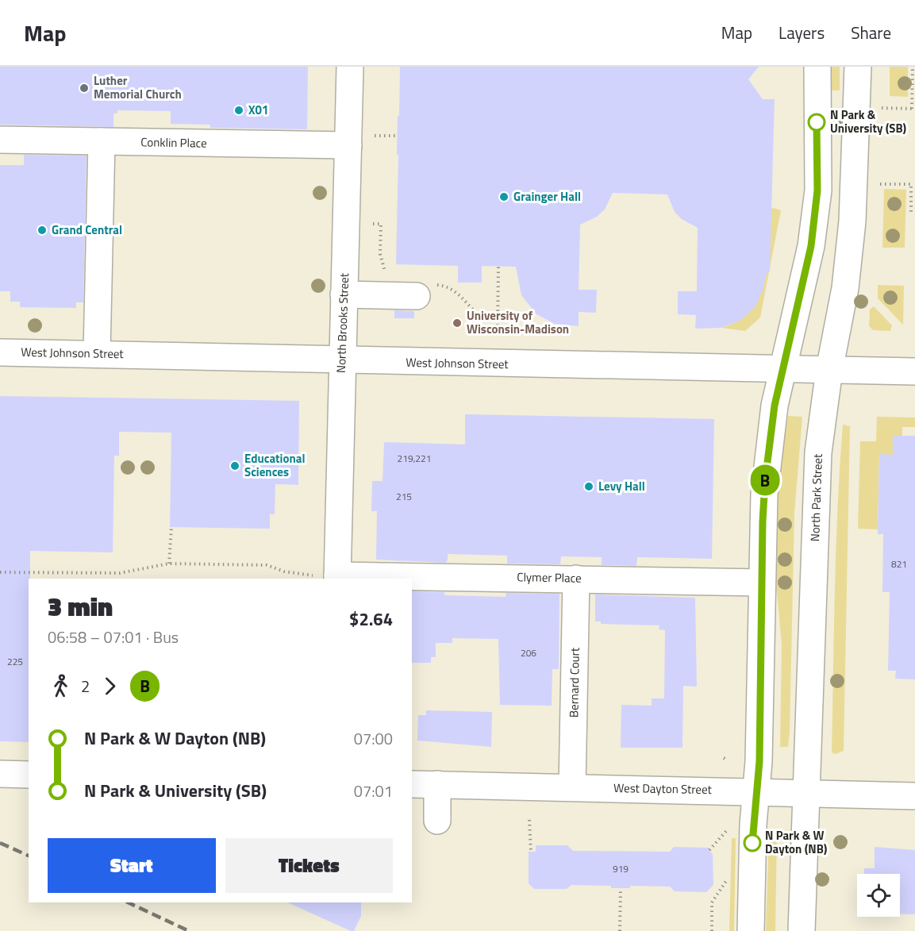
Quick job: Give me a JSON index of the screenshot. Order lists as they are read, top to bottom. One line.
{"streets":{"main road":["Conklin Place","North Brooks Street","West Johnson Street","North Park Street","Clymer Place","Bernard Court","West Dayton Street"]},"crossings":[["Conklin Place","North Brooks Street"],["North Brooks Street","West Johnson Street"],["North Brooks Street","Clymer Place"],["West Johnson Street","North Park Street"],["North Park Street","West Dayton Street"],["Clymer Place","Bernard Court"],["Bernard Court","West Dayton Street"]],"places":["Luther Memorial Church","X01","N Park & University (SB)","Grainger Hall","Grand Central","University of Wisconsin-Madison","Educational Sciences","Levy Hall","N Park & W Dayton (NB)"],"lines":["bus line B"],"house_numbers":["219,221","215","821","206","225","919"],"page":{"header":"Map","nav":["Map","Layers","Share"],"on_map":"B","heading":["3 min","06:58 – 07:01 · Bus","$2.64"],"legs":["2","B"],"list":[{"name":"N Park & W Dayton (NB)","value":"07:00"},{"name":"N Park & University (SB)","value":"07:01"}],"buttons":["Start","Tickets"]}}
